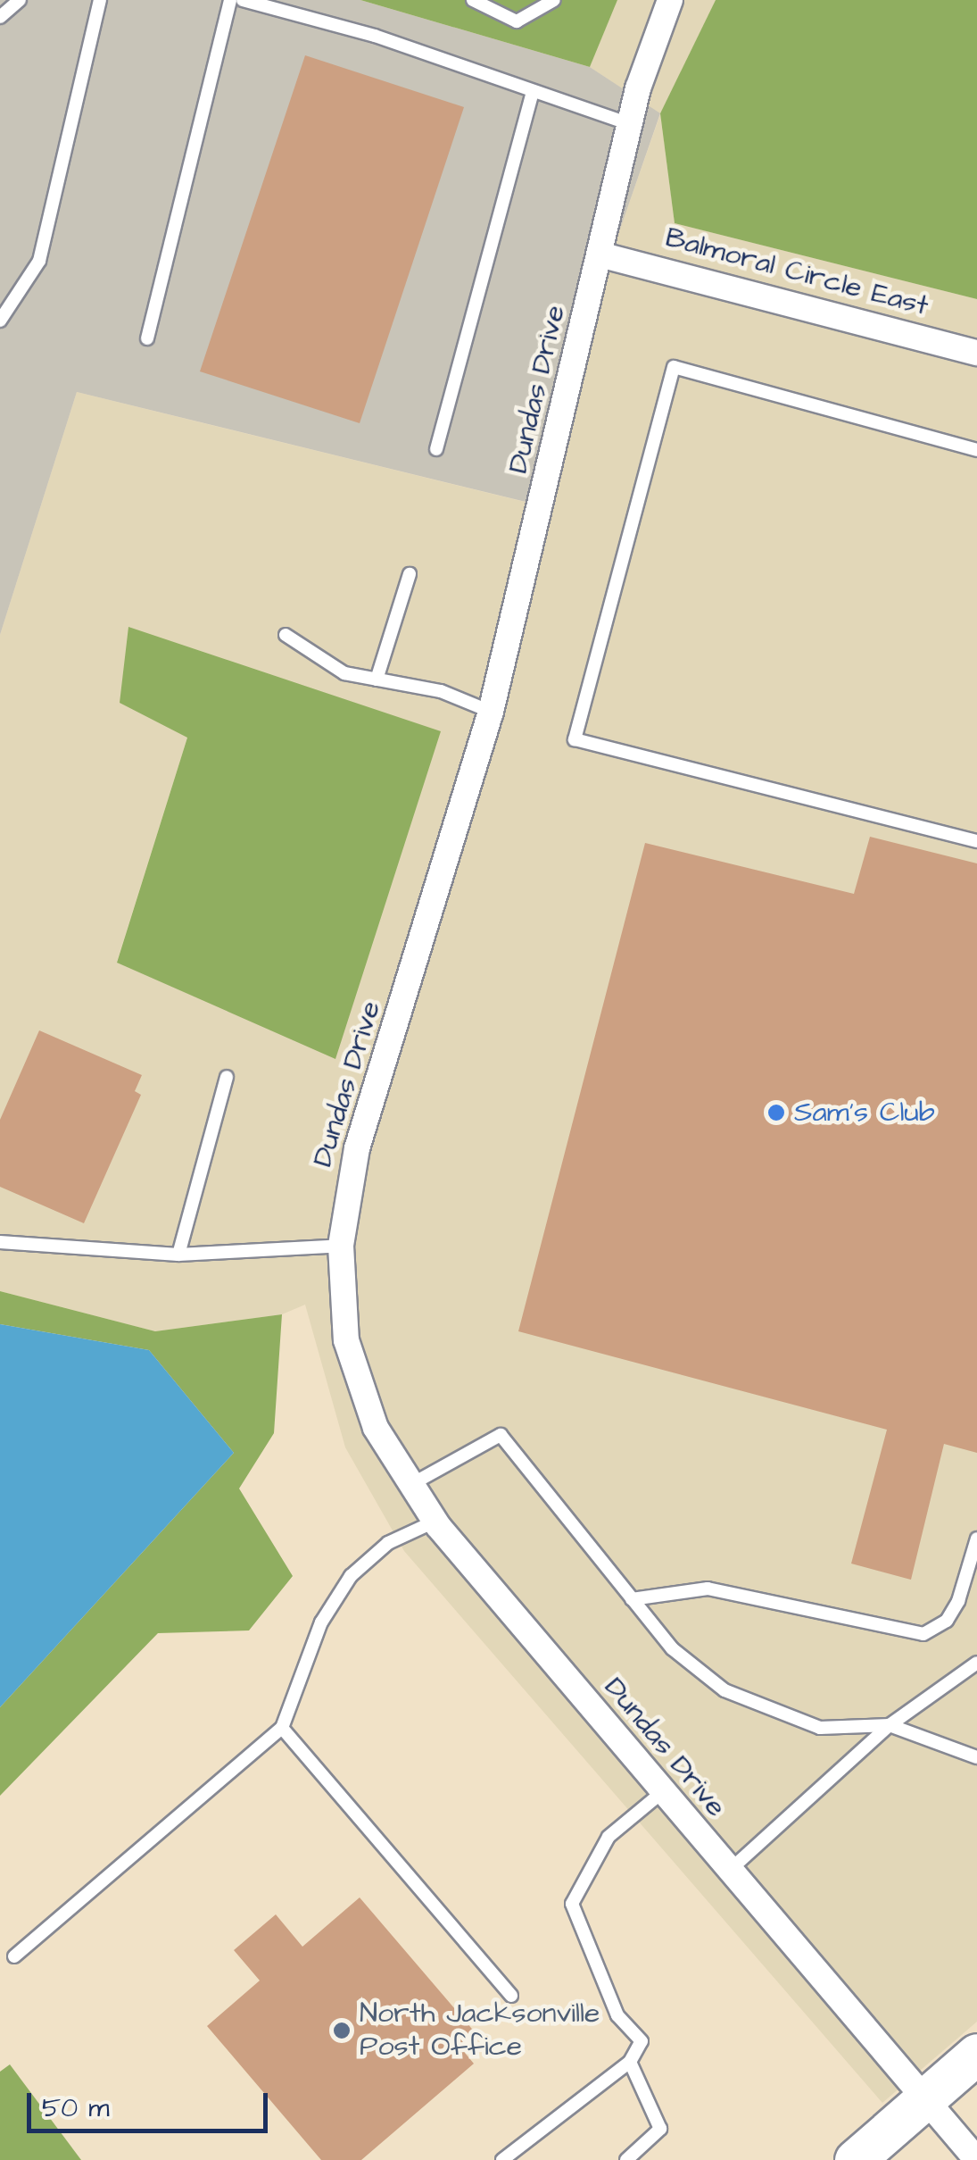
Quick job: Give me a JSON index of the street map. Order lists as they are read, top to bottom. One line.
{"streets":{"street":["Balmoral Circle East","Dundas Drive"]},"crossings":[["Balmoral Circle East","Dundas Drive"]],"places":["Sam's Club","North Jacksonville Post Office"],"scale_bar":"50 m"}
